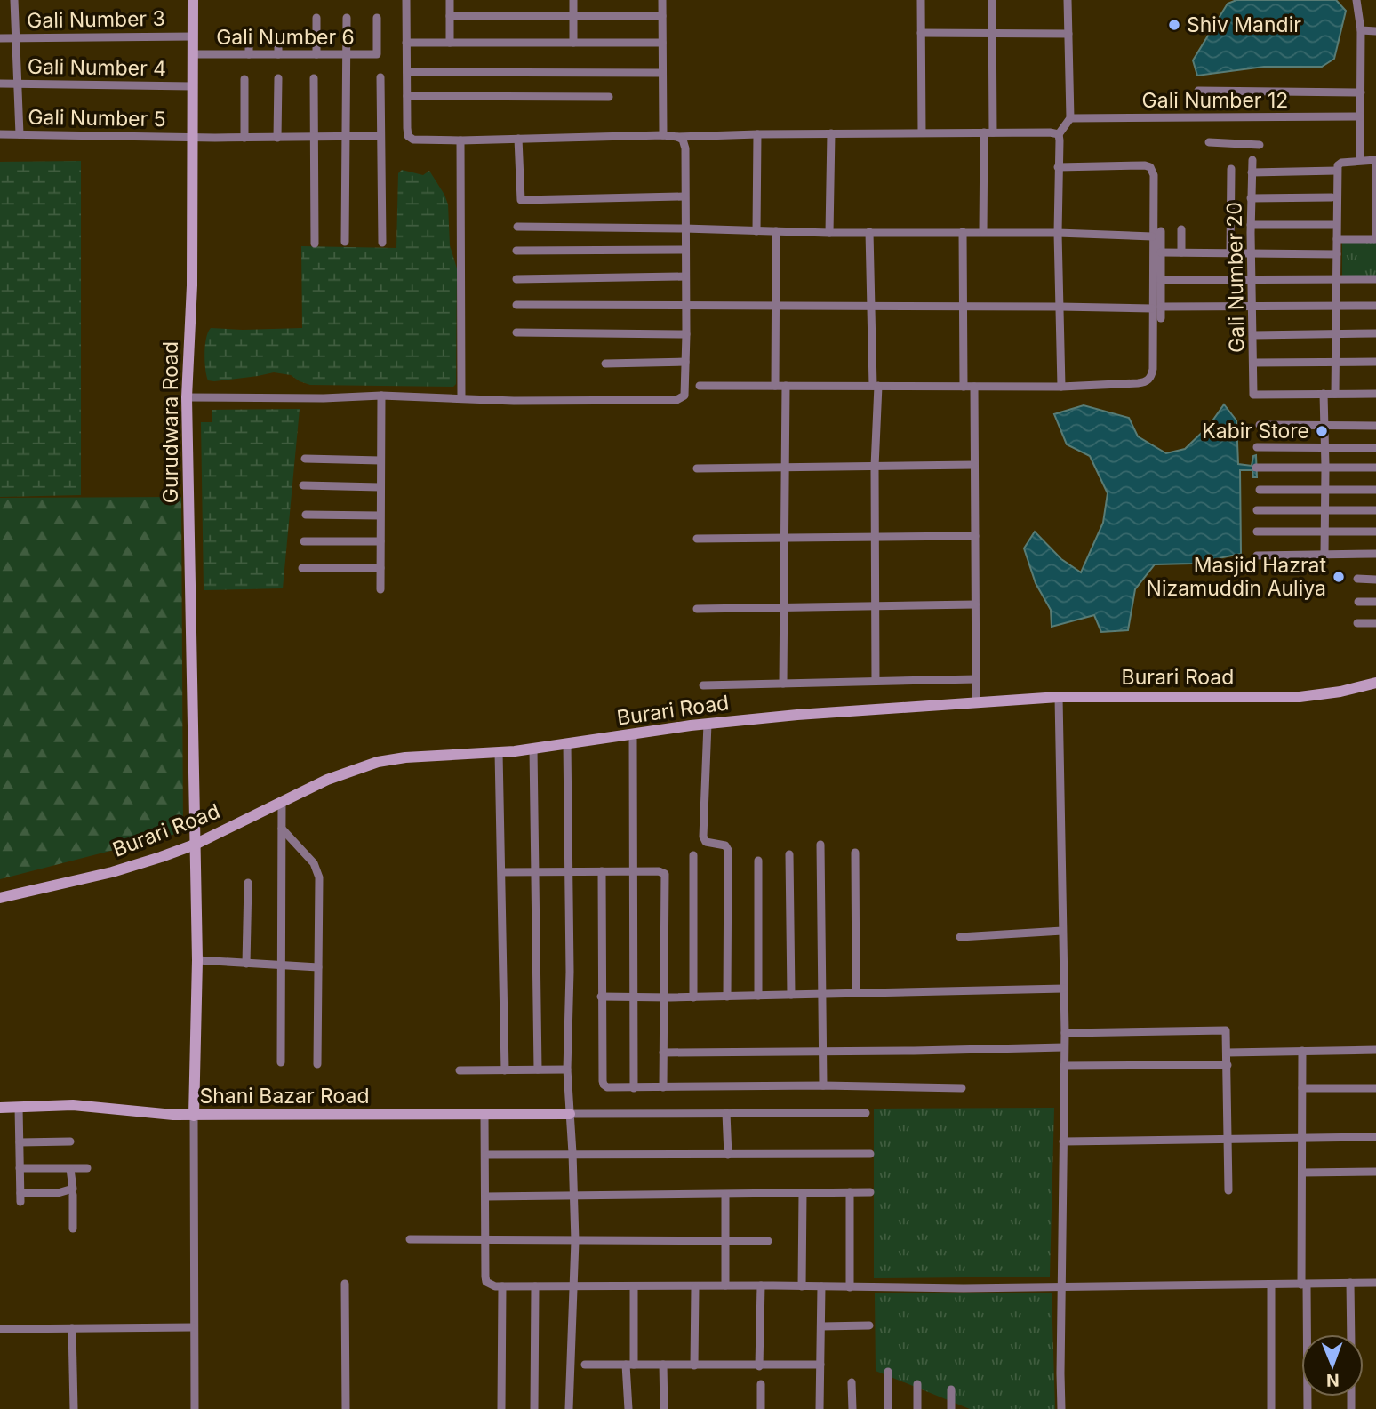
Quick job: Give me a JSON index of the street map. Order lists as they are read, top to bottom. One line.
{"streets":{"street":["Gali Number 3","Gali Number 6","Gali Number 4","Gali Number 12","Gali Number 5","Gali Number 20","Gurudwara Road","Burari Road","Shani Bazar Road"]},"crossings":[["Gali Number 3","Gurudwara Road"],["Gali Number 6","Gurudwara Road"],["Gali Number 4","Gurudwara Road"],["Gali Number 5","Gurudwara Road"],["Gurudwara Road","Burari Road"],["Gurudwara Road","Shani Bazar Road"]],"places":["Shiv Mandir","Kabir Store","Masjid Hazrat Nizamuddin Auliya"],"north":"bottom"}
